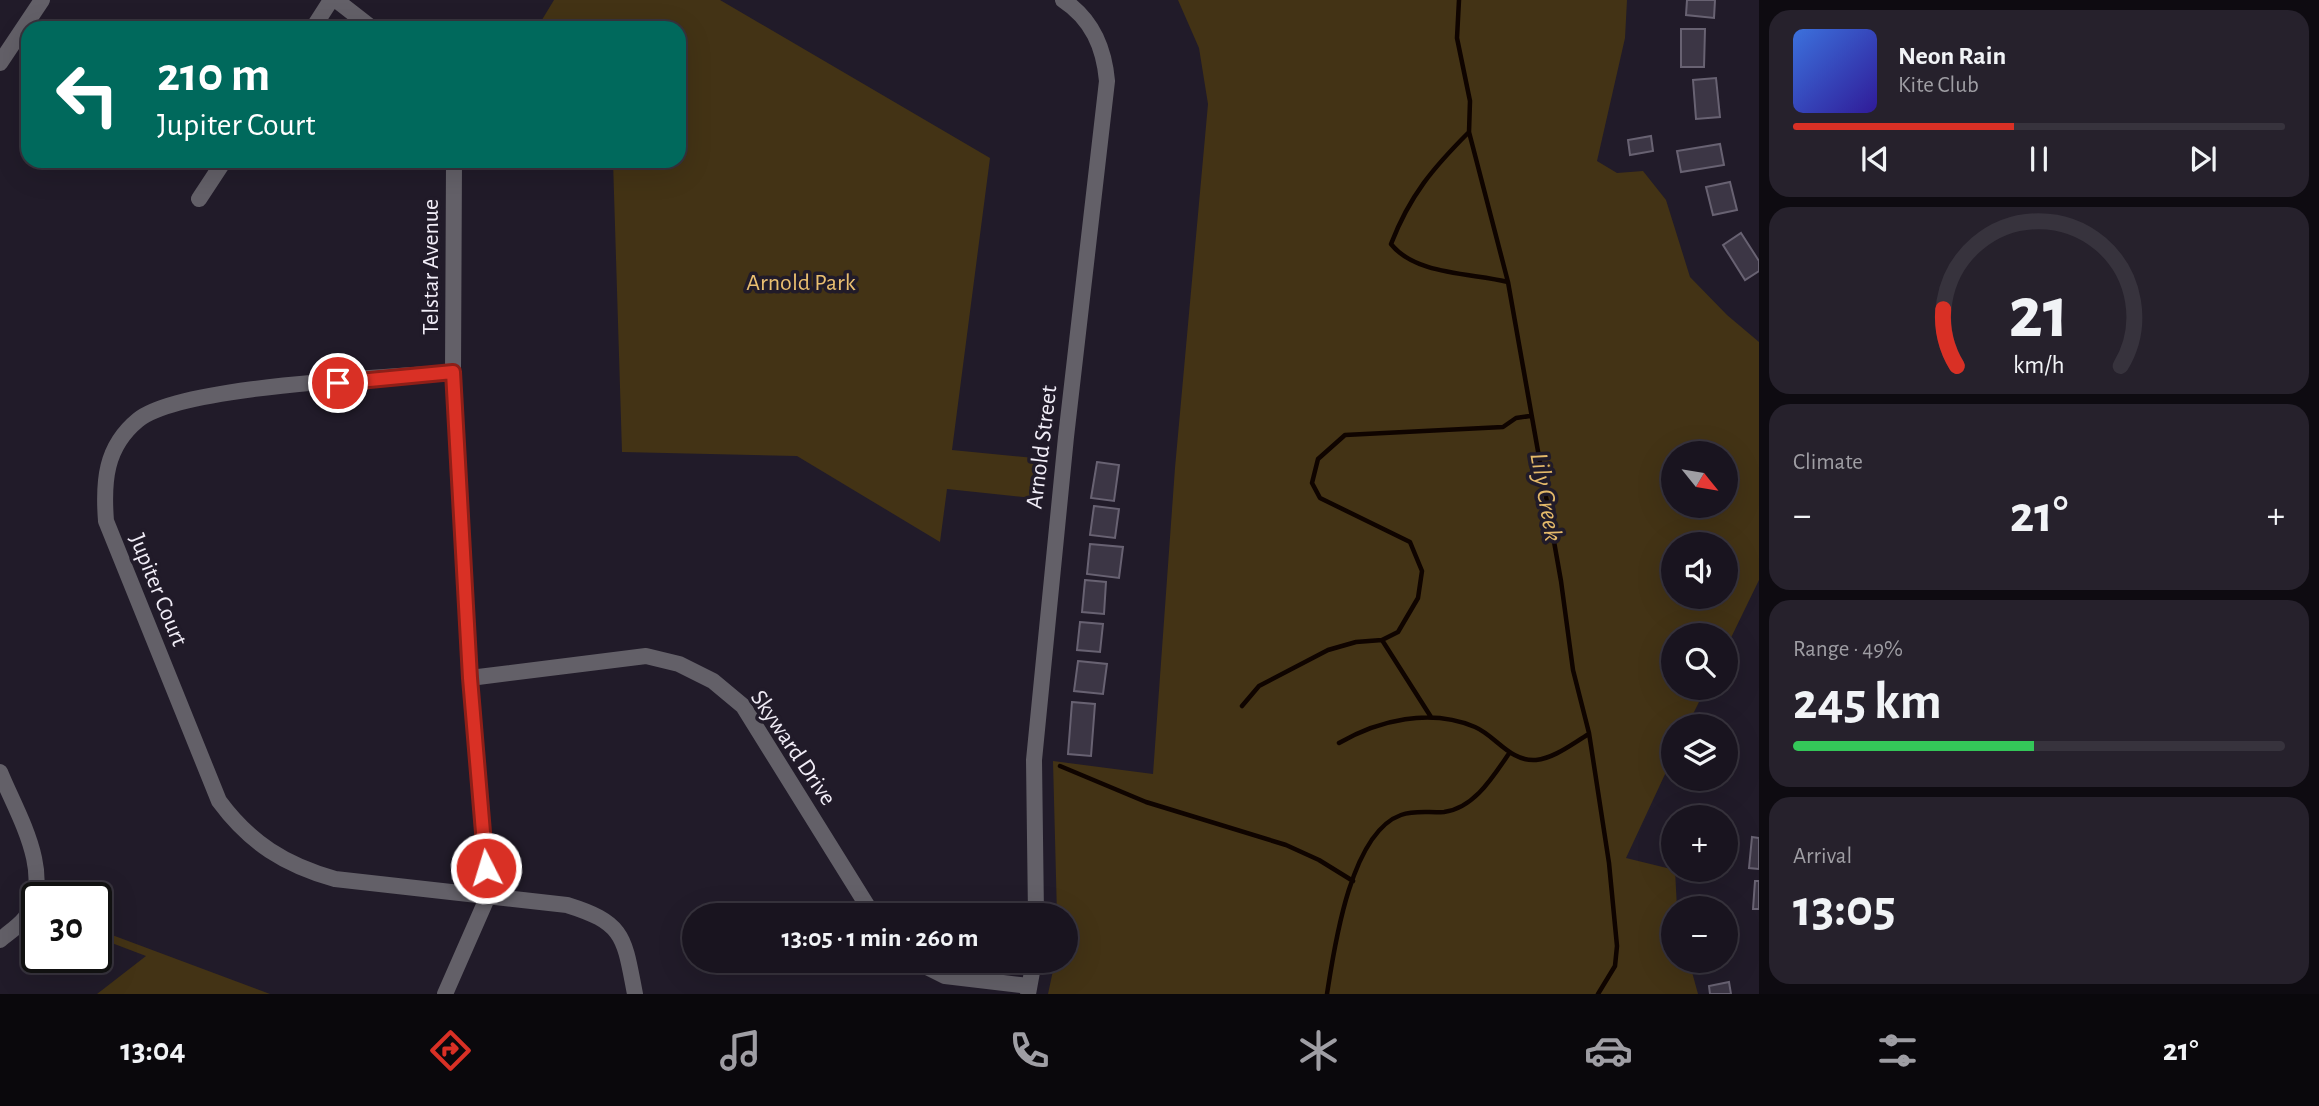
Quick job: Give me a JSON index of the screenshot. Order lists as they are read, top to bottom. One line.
{"streets":{"street":["Telstar Avenue","Arnold Street","Jupiter Court","Skyward Drive"]},"crossings":[["Telstar Avenue","Jupiter Court"],["Telstar Avenue","Skyward Drive"]],"water":["Lily Creek"],"parks":["Arnold Park"],"north":"bottom right","page":{"turn":["210 m","Jupiter Court"],"song":["Neon Rain","Kite Club"],"tile":["Climate",["Range · 49%","245 km"],["Arrival","13:05"]],"map_buttons":["+","−"],"heat":["−","21°","+"],"limit":"30","trip":"13:05 · 1 min · 260 m","tabs":["13:04","21°"],"gauge":["21","km/h"]}}
